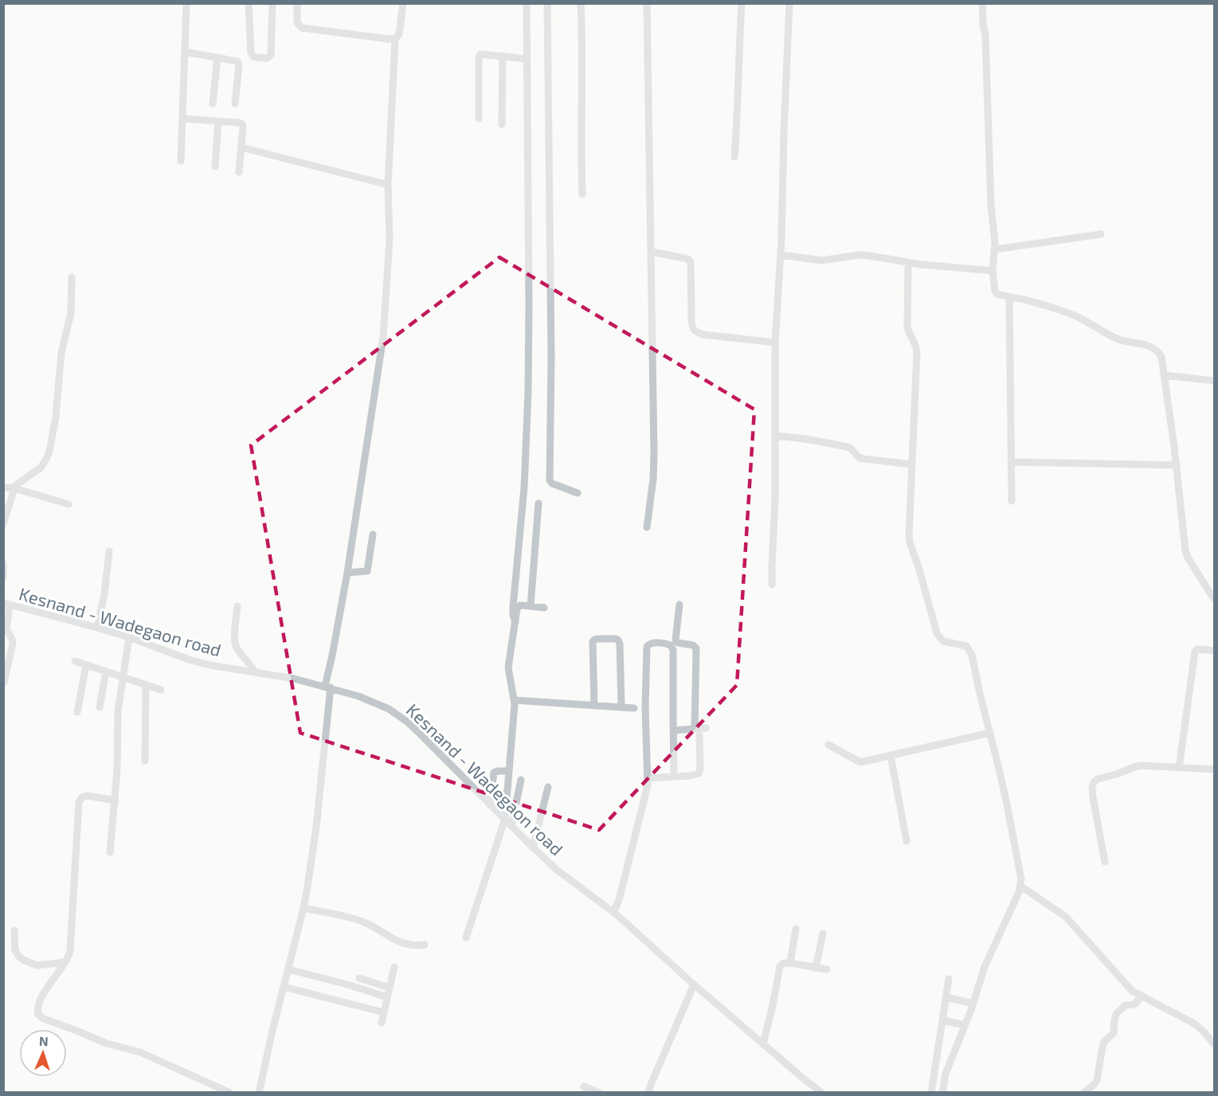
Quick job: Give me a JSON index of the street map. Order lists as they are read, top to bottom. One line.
{"streets":{"street":["Kesnand - Wadegaon road"]},"north":"top"}
